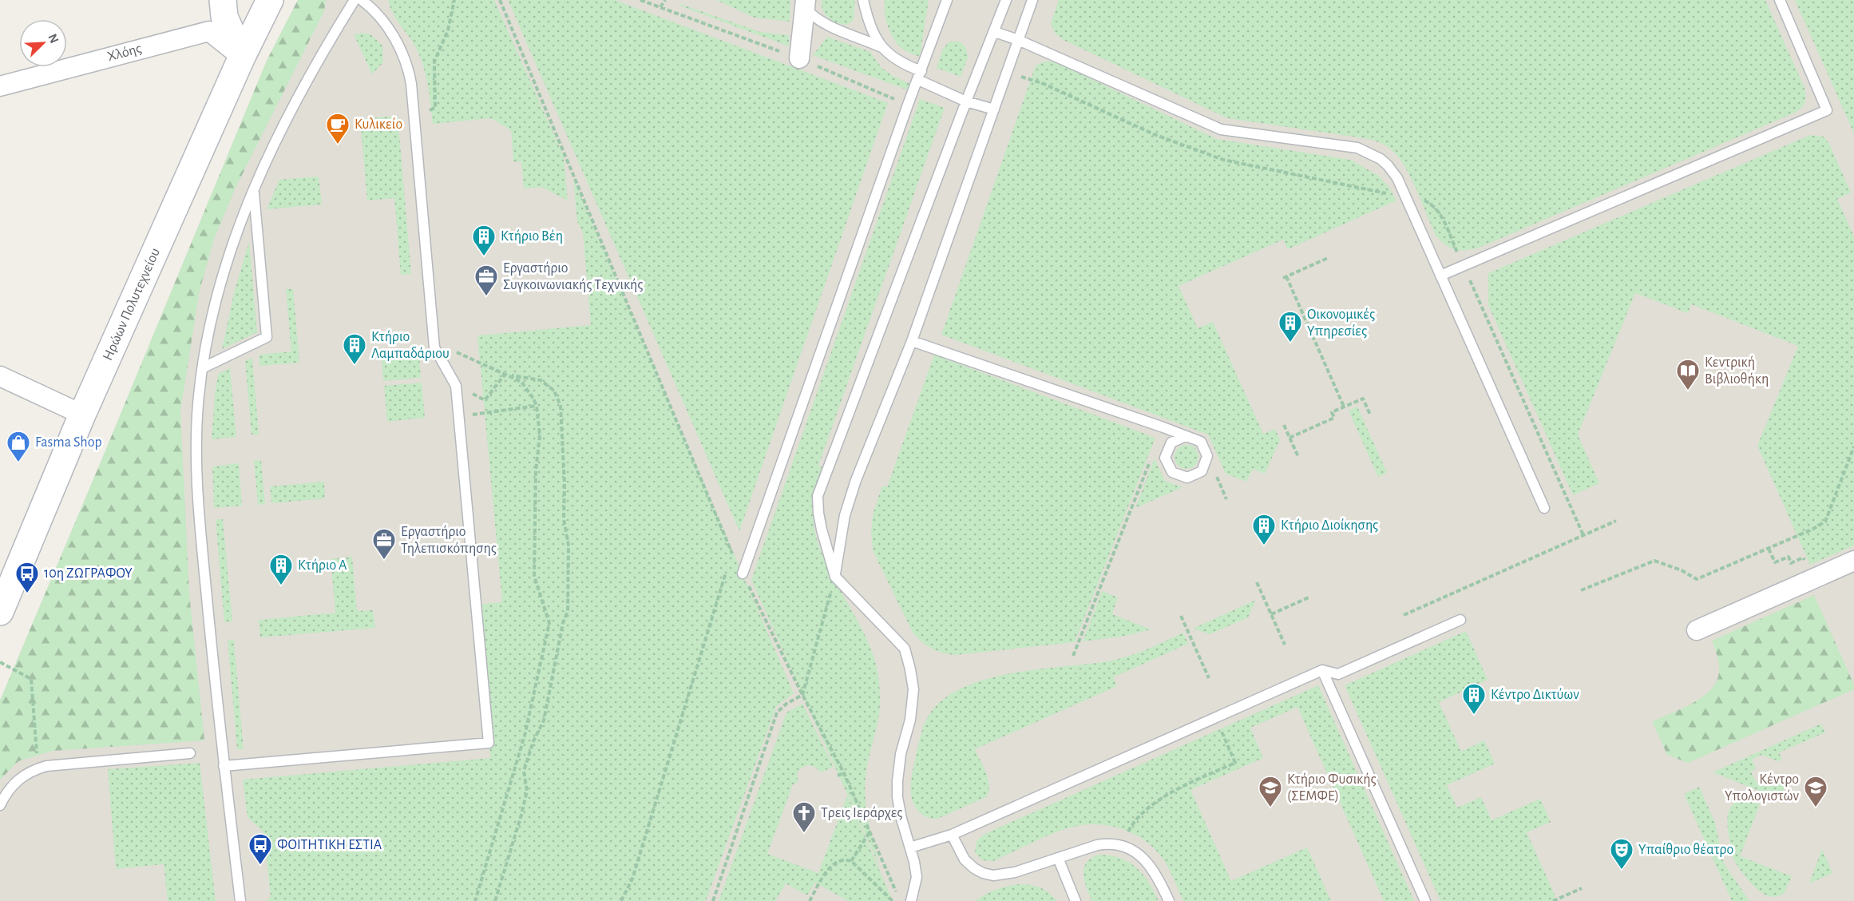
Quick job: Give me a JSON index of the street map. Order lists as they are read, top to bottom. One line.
{"streets":{"street":["Χλόης","Ηρώων Πολυτεχνείου"]},"crossings":[["Χλόης","Ηρώων Πολυτεχνείου"]],"places":{"cafe":["Κυλικείο"],"building":["Κτήριο Βέη","Οικονομικές Υπηρεσίες","Κτήριο Λαμπαδάριου","Κτήριο Διοίκησης","Κτήριο Α","Κέντρο Δικτύων"],"office":["Εργαστήριο Συγκοινωνιακής Τεχνικής","Εργαστήριο Τηλεπισκόπησης"],"library":["Κεντρική Βιβλιοθήκη"],"shop":["Fasma Shop"],"bus stop":["10η ΖΩΓΡΑΦΟΥ","ΦΟΙΤΗΤΙΚΗ ΕΣΤΙΑ"],"school or university":["Κτήριο Φυσικής (ΣΕΜΦΕ)","Κέντρο Υπολογιστών"],"church":["Τρεις Ιεράρχες"],"theatre":["Υπαίθριο θέατρο"]},"north":"top right"}
